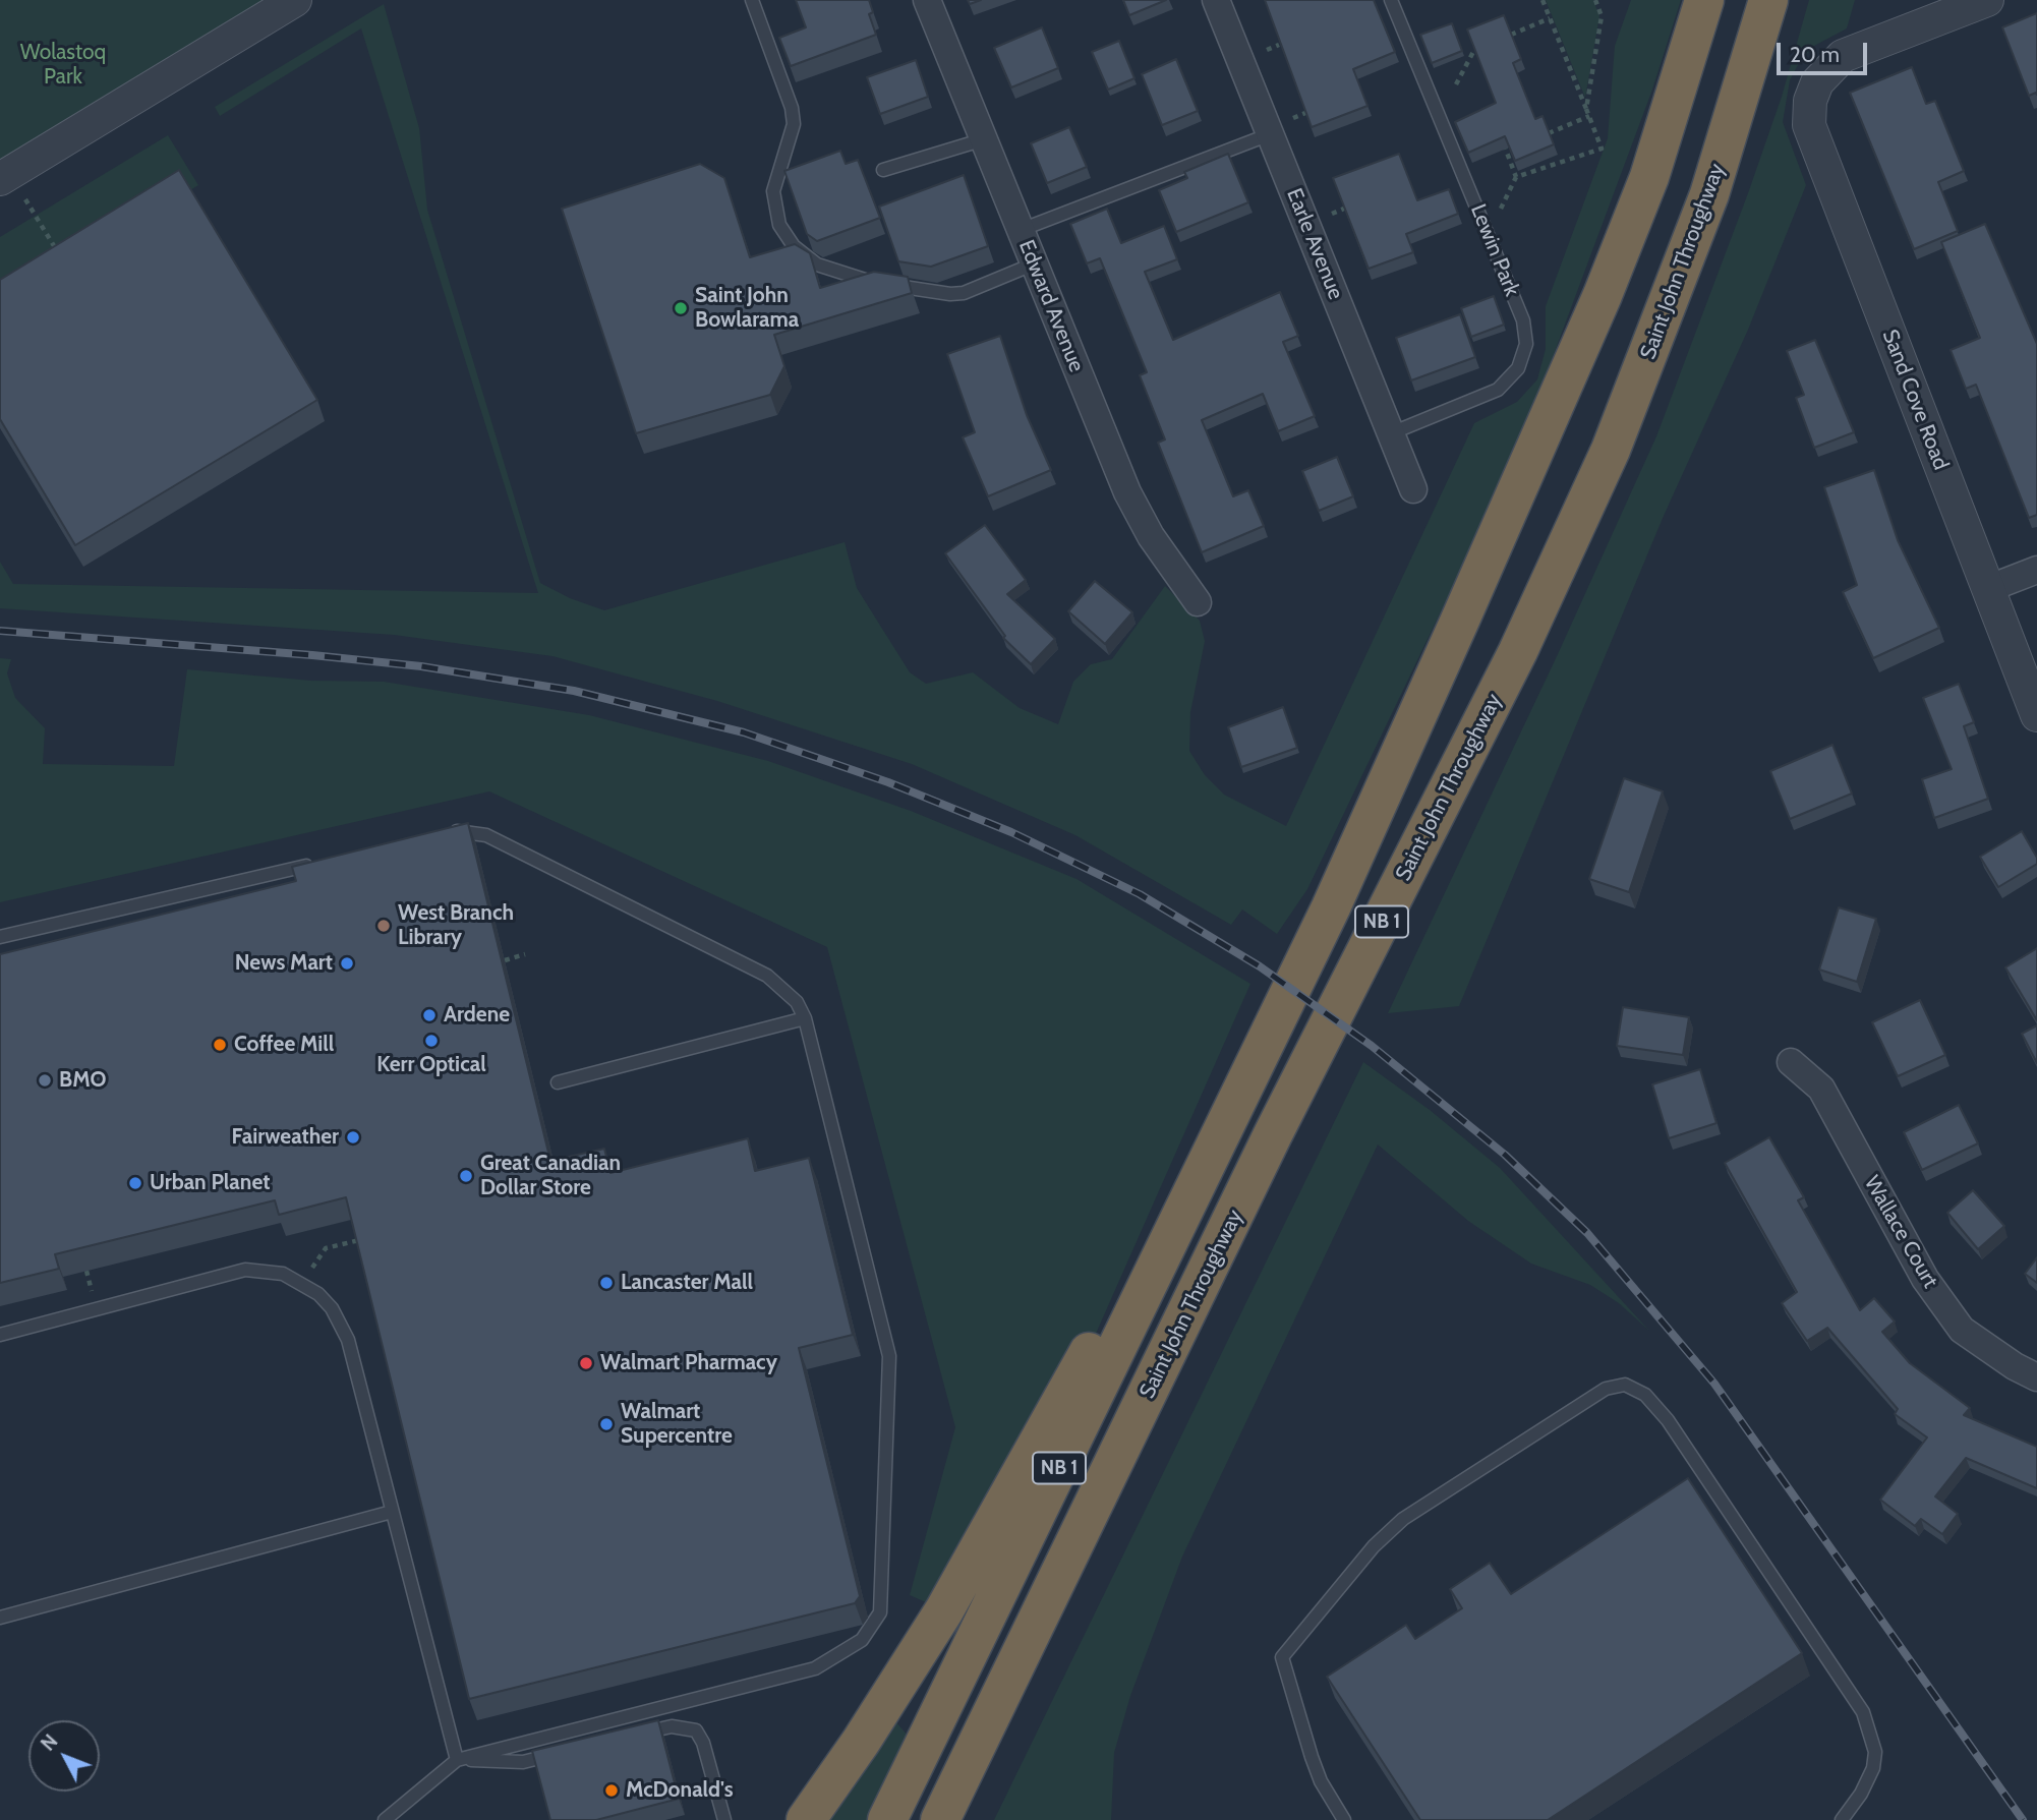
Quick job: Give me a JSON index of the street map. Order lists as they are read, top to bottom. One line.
{"streets":{"highway":["Saint John Throughway","NB 1"],"street":["Earle Avenue","Edward Avenue","Sand Cove Road","Wallace Court"],"lane":["Lewin Park"]},"crossings":[["Earle Avenue","Lewin Park"]],"parks":["Wolastoq Park"],"places":["Saint John Bowlarama","West Branch Library","News Mart","Ardene","Kerr Optical","Coffee Mill","BMO","Fairweather","Great Canadian Dollar Store","Urban Planet","Lancaster Mall","Walmart Pharmacy","Walmart Supercentre","McDonald's"],"scale_bar":"20 m","north":"top left"}
